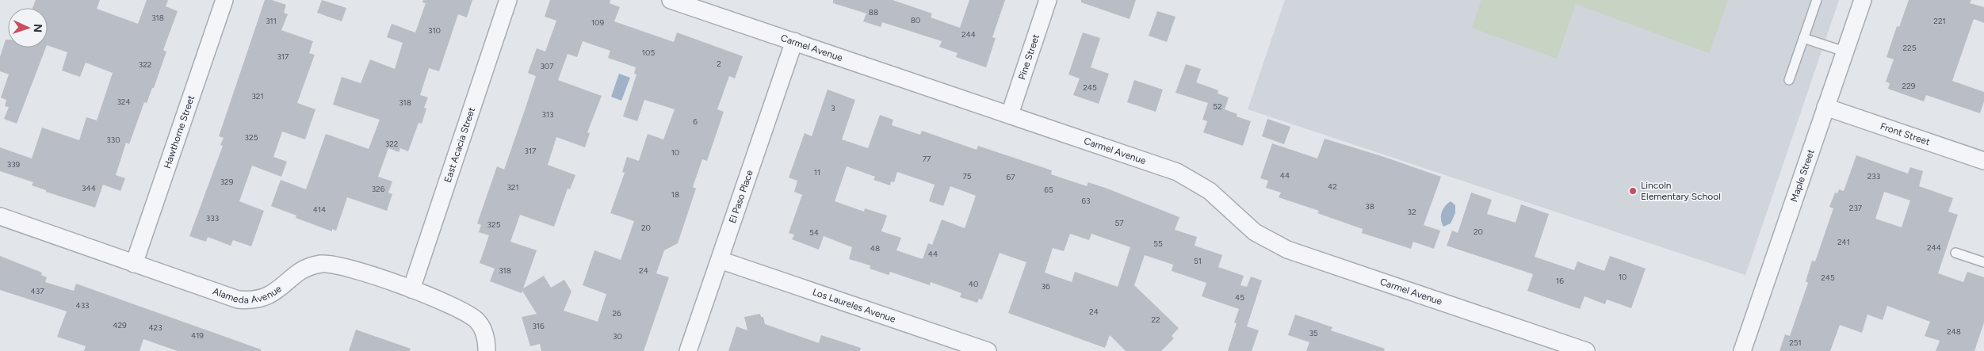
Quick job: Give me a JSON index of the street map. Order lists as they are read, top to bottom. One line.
{"streets":{"street":["Carmel Avenue","Pine Street","Hawthorne Street","Front Street","East Acacia Street","Maple Street","El Paso Place","Alameda Avenue","Los Laureles Avenue"]},"crossings":[["Carmel Avenue","Pine Street"],["Carmel Avenue","El Paso Place"],["Hawthorne Street","Alameda Avenue"],["Front Street","Maple Street"],["East Acacia Street","Alameda Avenue"],["El Paso Place","Los Laureles Avenue"]],"places":["Lincoln Elementary School"],"house_numbers":["88","318","80","311","221","109","310","244","225","105","317","2","322","307","229","245","321","324","318","52","3","313","6","325","330","322","317","10","77","339","11","44","75","233","67","329","42","321","344","326","65","18","63","38","237","414","32","333","57","325","20","20","54","241","55","244","48","44","51","318","24","10","245","16","40","36","437","45","433","24","26","22","429","316","423","248","35","419","30","251"],"north":"right"}
